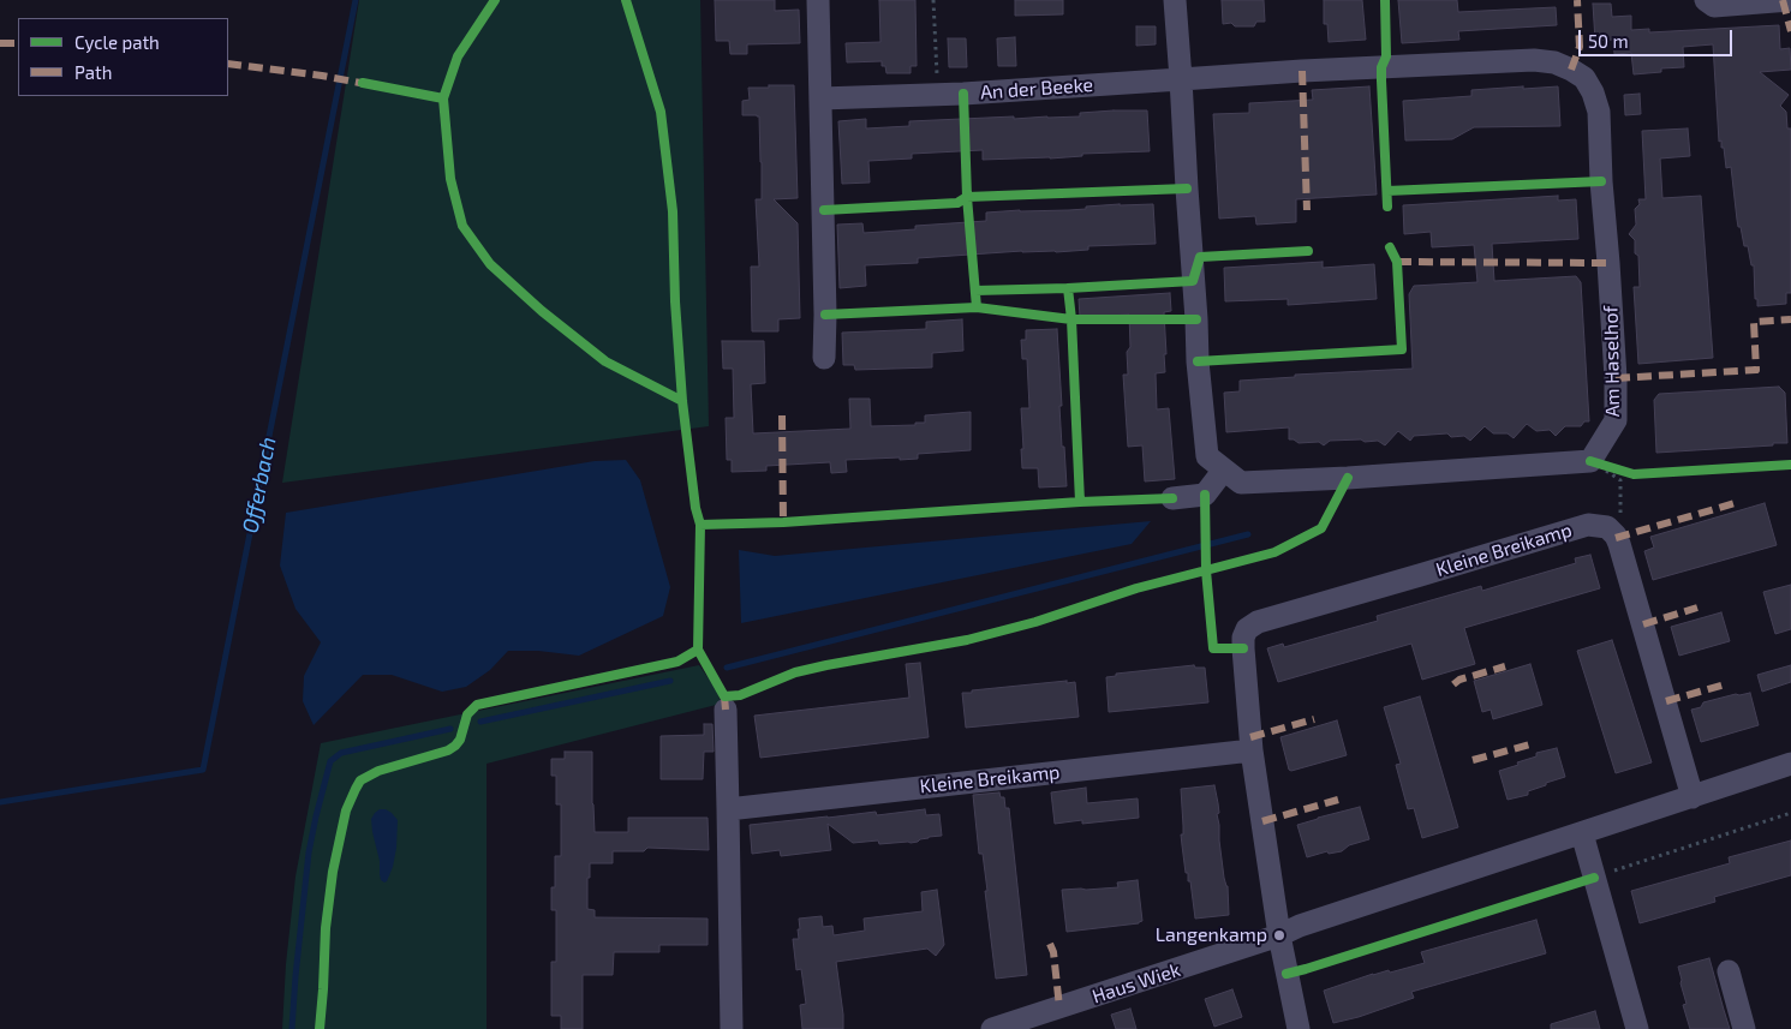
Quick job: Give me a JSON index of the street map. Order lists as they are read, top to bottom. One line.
{"streets":{"street":["An der Beeke","Am Haselhof","Kleine Breikamp","Haus Wiek"]},"crossings":[["An der Beeke","Am Haselhof"],["Kleine Breikamp","Haus Wiek"]],"water":["Offerbach"],"places":["Langenkamp"],"legend":["Cycle path","Path"],"scale_bar":"50 m"}
